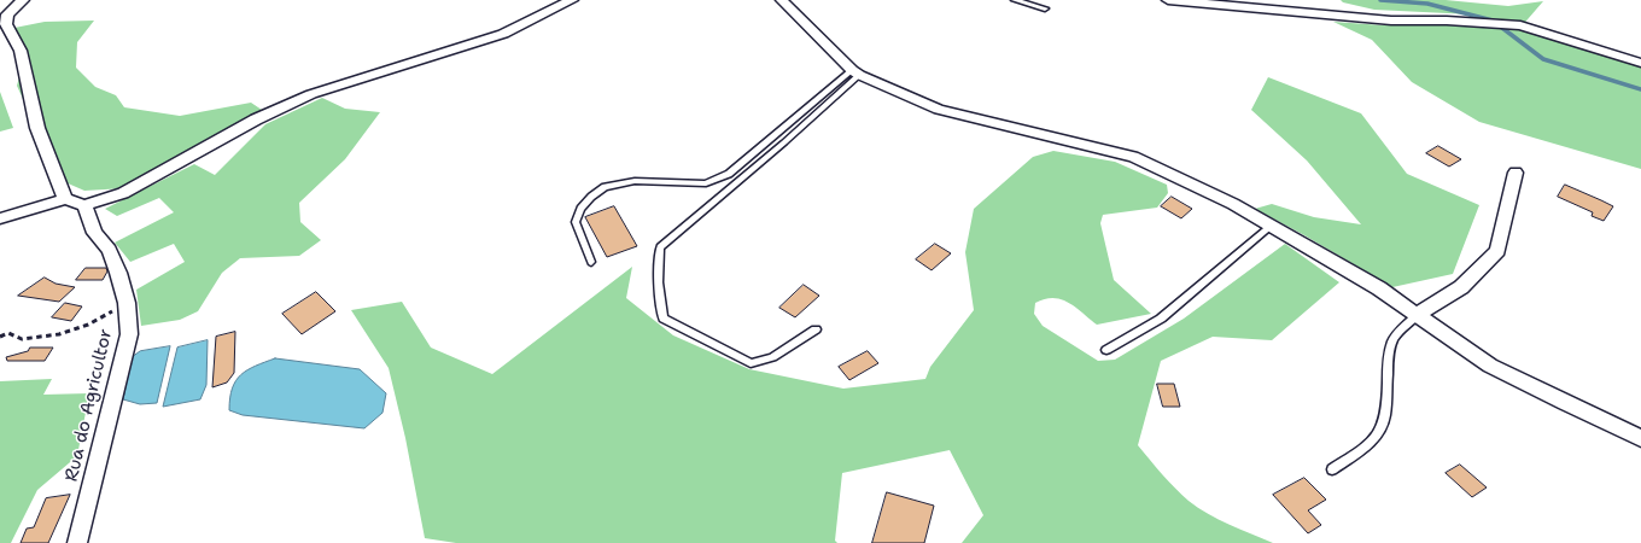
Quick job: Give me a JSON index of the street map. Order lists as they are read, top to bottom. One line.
{"streets":{"street":["Rua do Agricultor"]}}
